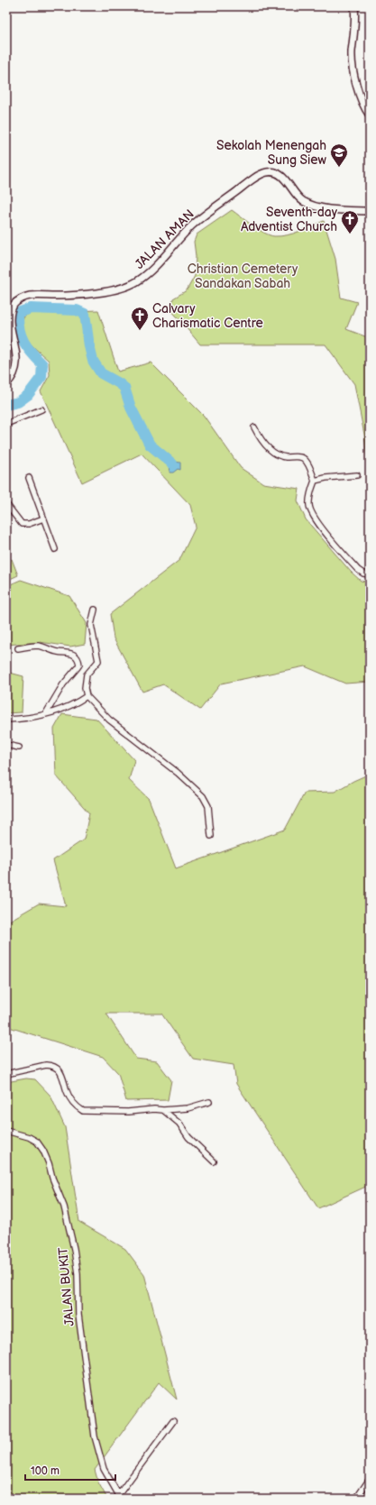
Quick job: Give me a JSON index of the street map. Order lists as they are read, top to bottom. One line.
{"streets":{"street":["JALAN AMAN","JALAN BUKIT"]},"parks":["Christian Cemetery Sandakan Sabah"],"places":{"school or university":["Sekolah Menengah Sung Siew"],"church":["Seventh-day Adventist Church","Calvary Charismatic Centre"]},"scale_bar":"100 m"}
